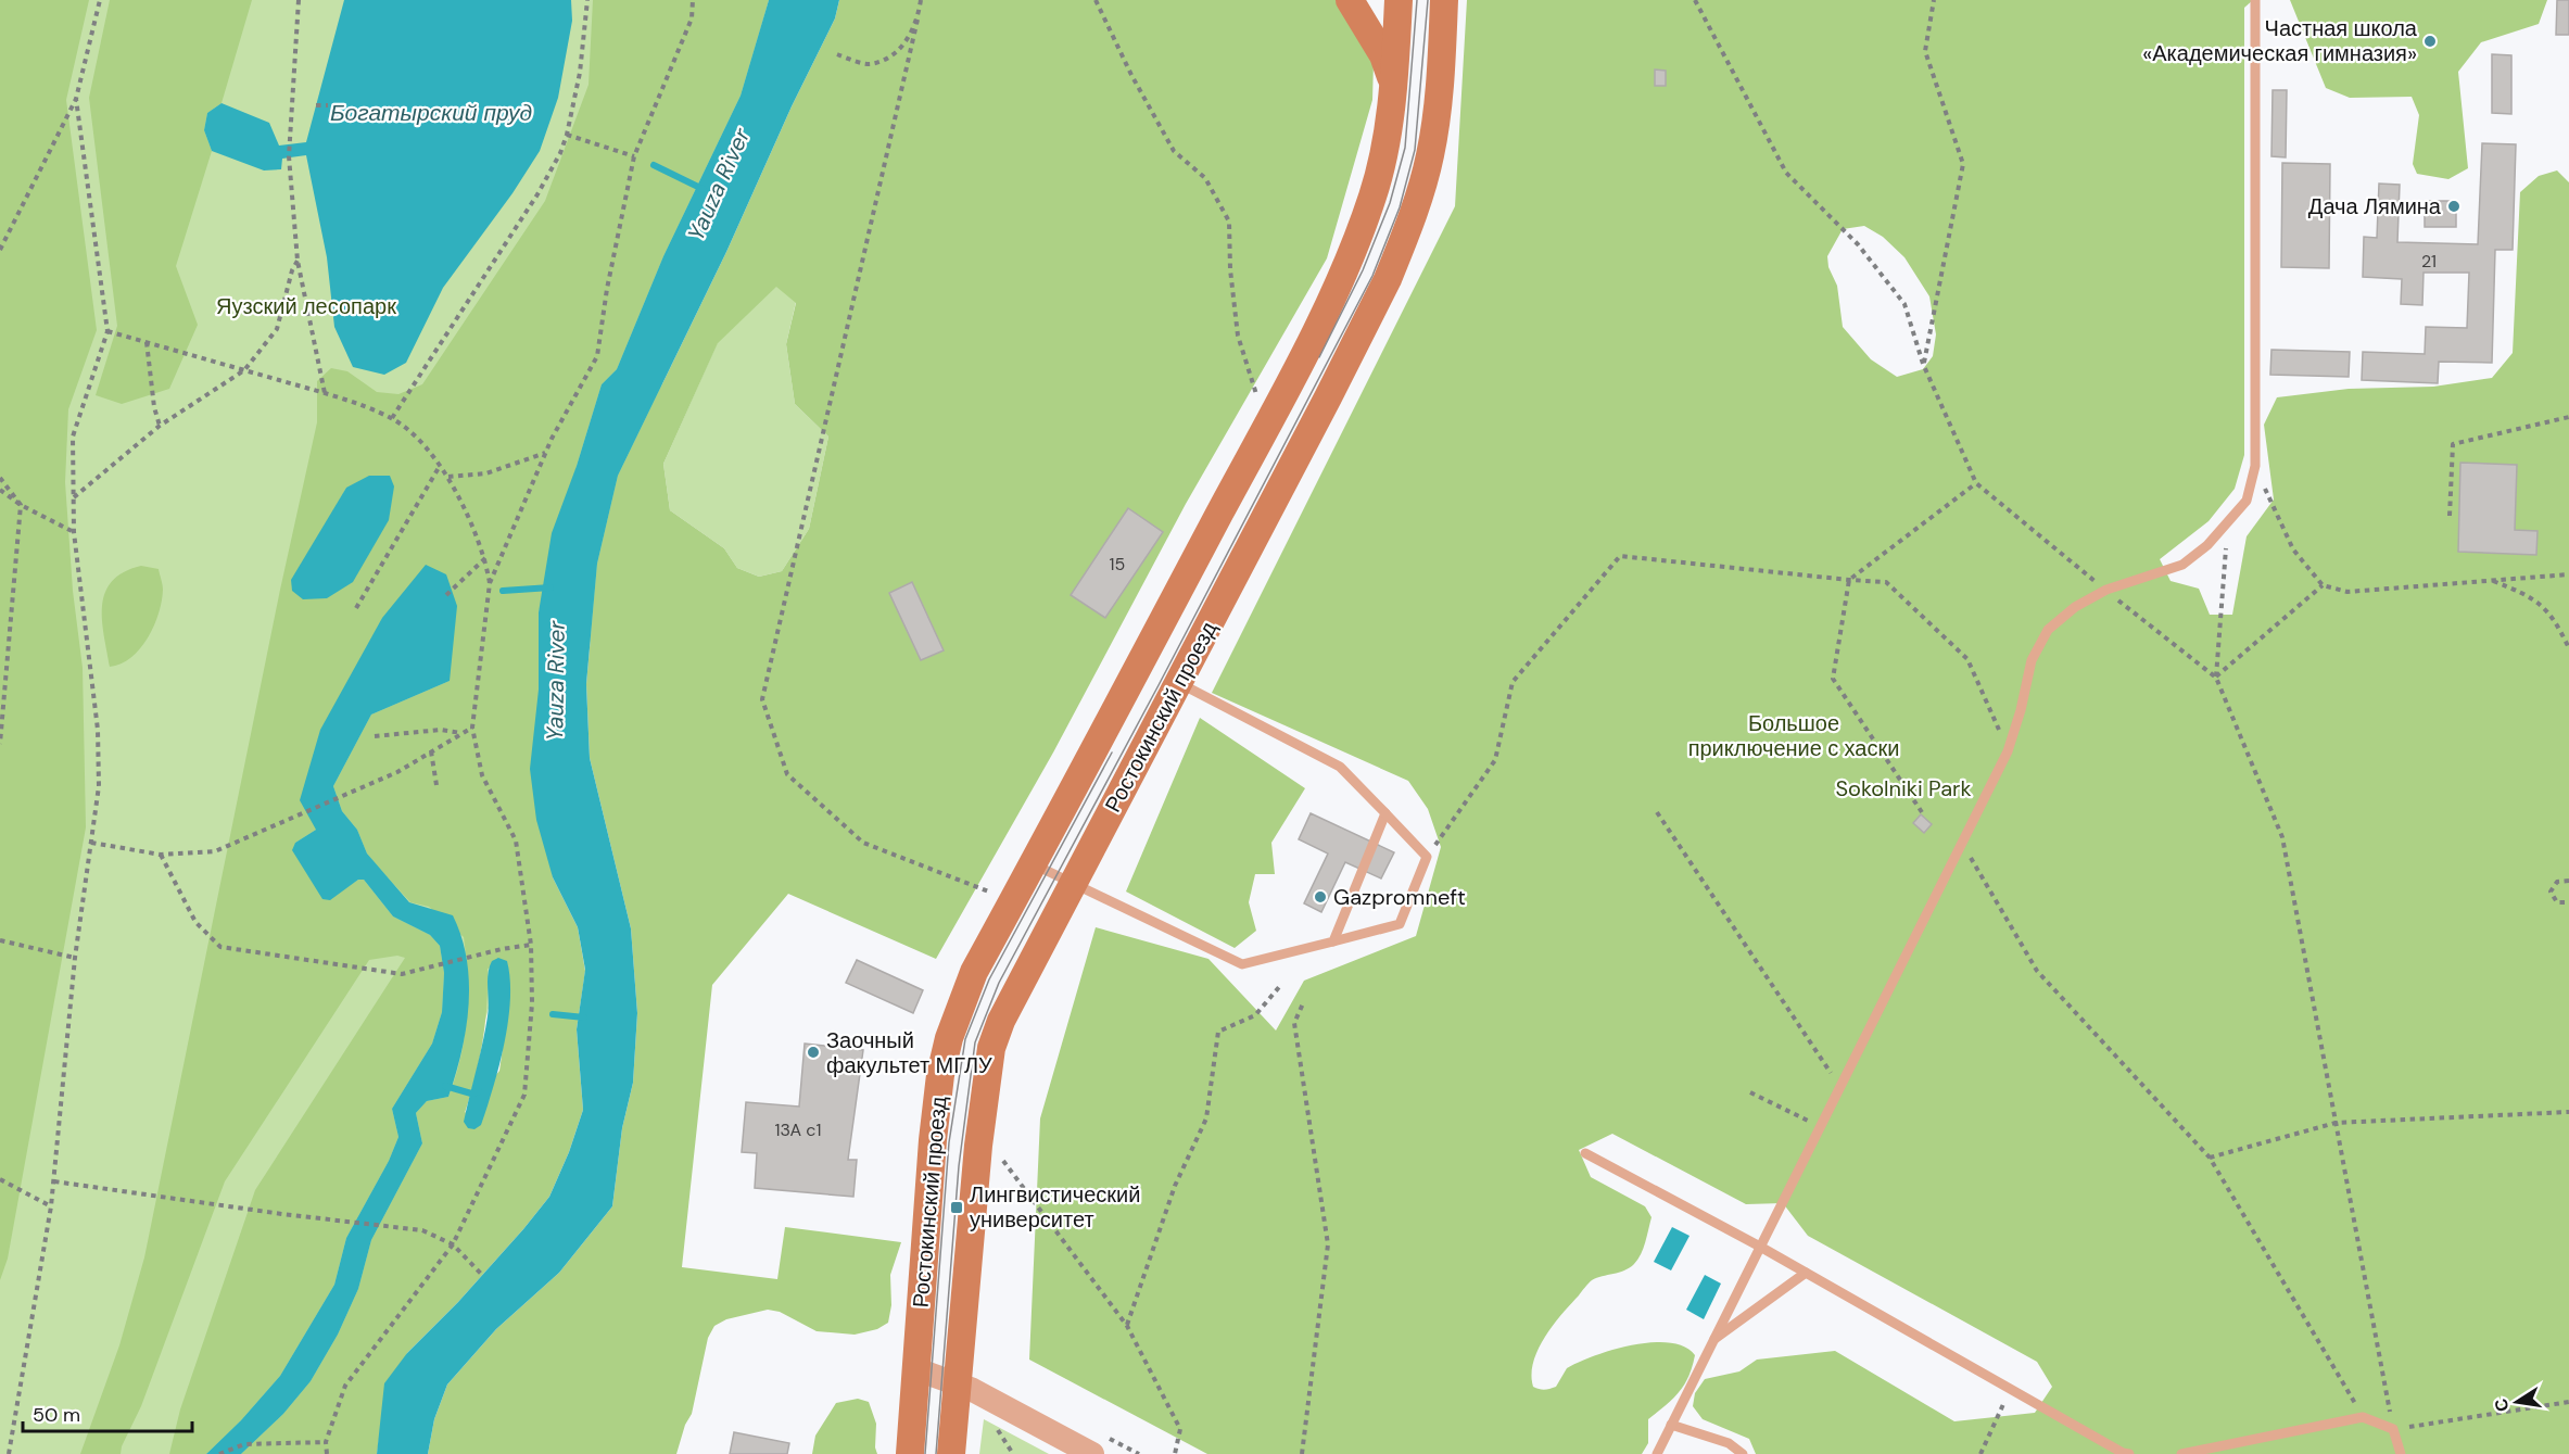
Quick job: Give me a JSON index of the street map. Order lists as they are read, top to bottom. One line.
{"streets":{"main road":["Ростокинский проезд"]},"water":["Богатырский пруд","Yauza River"],"parks":["Яузский лесопарк","Большое приключение с хаски","Sokolniki Park"],"places":{"other":["Частная школа «Академическая гимназия»","Дача Лямина","Gazpromneft","Заочный факультет МГЛУ"],"transit":["Лингвистический университет"]},"house_numbers":["21","15","13A c1"],"scale_bar":"50 m","north":"left"}
